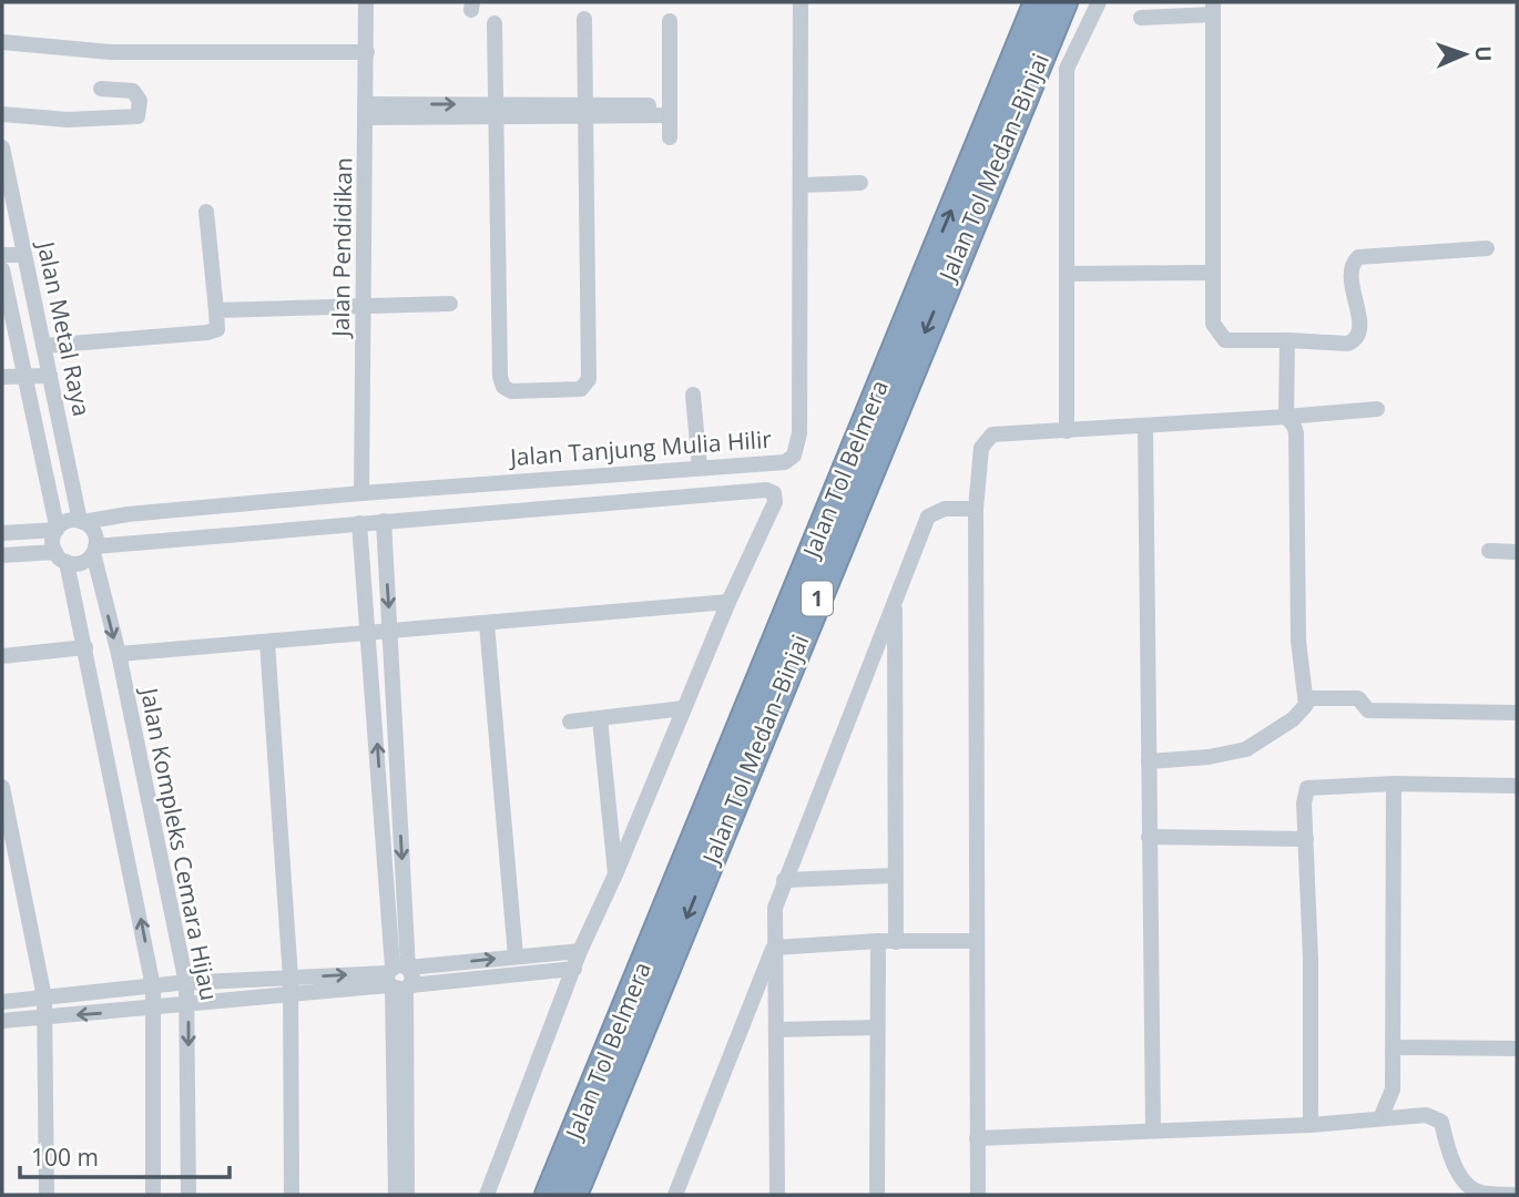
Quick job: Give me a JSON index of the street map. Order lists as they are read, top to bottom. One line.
{"streets":{"highway":["Jalan Tol Medan–Binjai","Jalan Tol Belmera","1"],"street":["Jalan Pendidikan","Jalan Metal Raya","Jalan Tanjung Mulia Hilir","Jalan Kompleks Cemara Hijau"]},"crossings":[["Jalan Pendidikan","Jalan Tanjung Mulia Hilir"],["Jalan Metal Raya","Jalan Tanjung Mulia Hilir"],["Jalan Metal Raya","Jalan Kompleks Cemara Hijau"],["Jalan Tanjung Mulia Hilir","Jalan Kompleks Cemara Hijau"]],"one_way":["Jalan Tol Medan–Binjai","Jalan Tol Belmera"],"scale_bar":"100 m","north":"right"}
